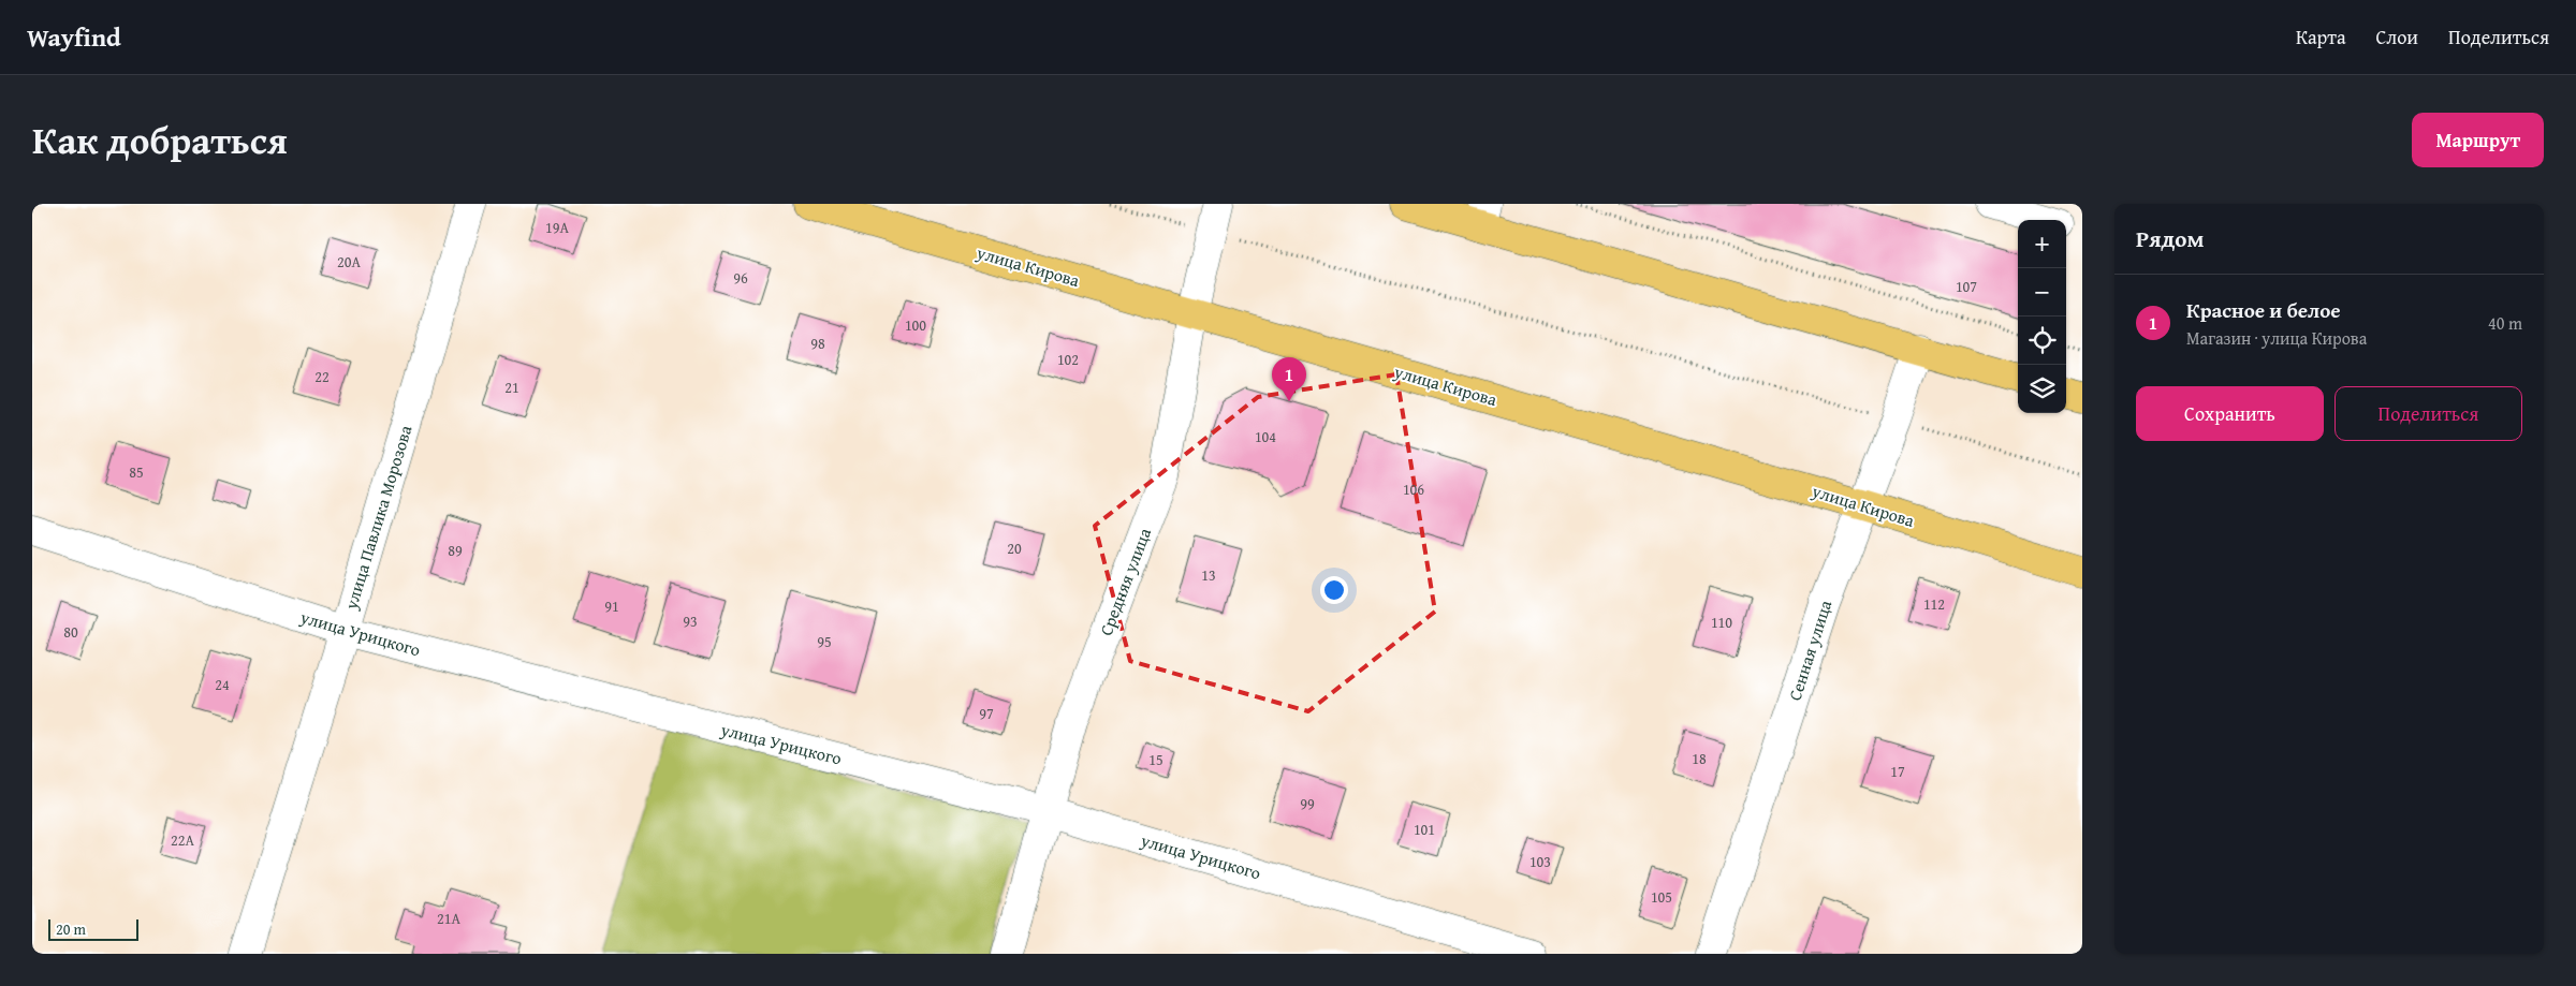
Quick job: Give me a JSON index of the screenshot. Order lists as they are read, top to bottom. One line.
{"streets":{"main road":["улица Кирова"],"street":["улица Павлика Морозова","Средняя улица","улица Урицкого","Сенная улица"]},"crossings":[["улица Кирова","Средняя улица"],["улица Кирова","Сенная улица"],["улица Павлика Морозова","улица Урицкого"],["Средняя улица","улица Урицкого"]],"house_numbers":["19А","20А","96","107","100","98","102","22","21","104","85","106","20","89","13","112","91","93","110","80","95","24","97","18","15","17","99","101","22А","103","105","21А"],"scale_bar":"20 m","page":{"header":"Wayfind","nav":["Карта","Слои","Поделиться"],"title":"Как добраться","buttons":["Маршрут",["Сохранить","Поделиться"]],"heading":"Рядом","map_buttons":["+","−"],"list":[{"mark":"1","name":"Красное и белое","note":"Магазин · улица Кирова","value":"40 m"}],"pins":"1","scale":"20 m"}}
